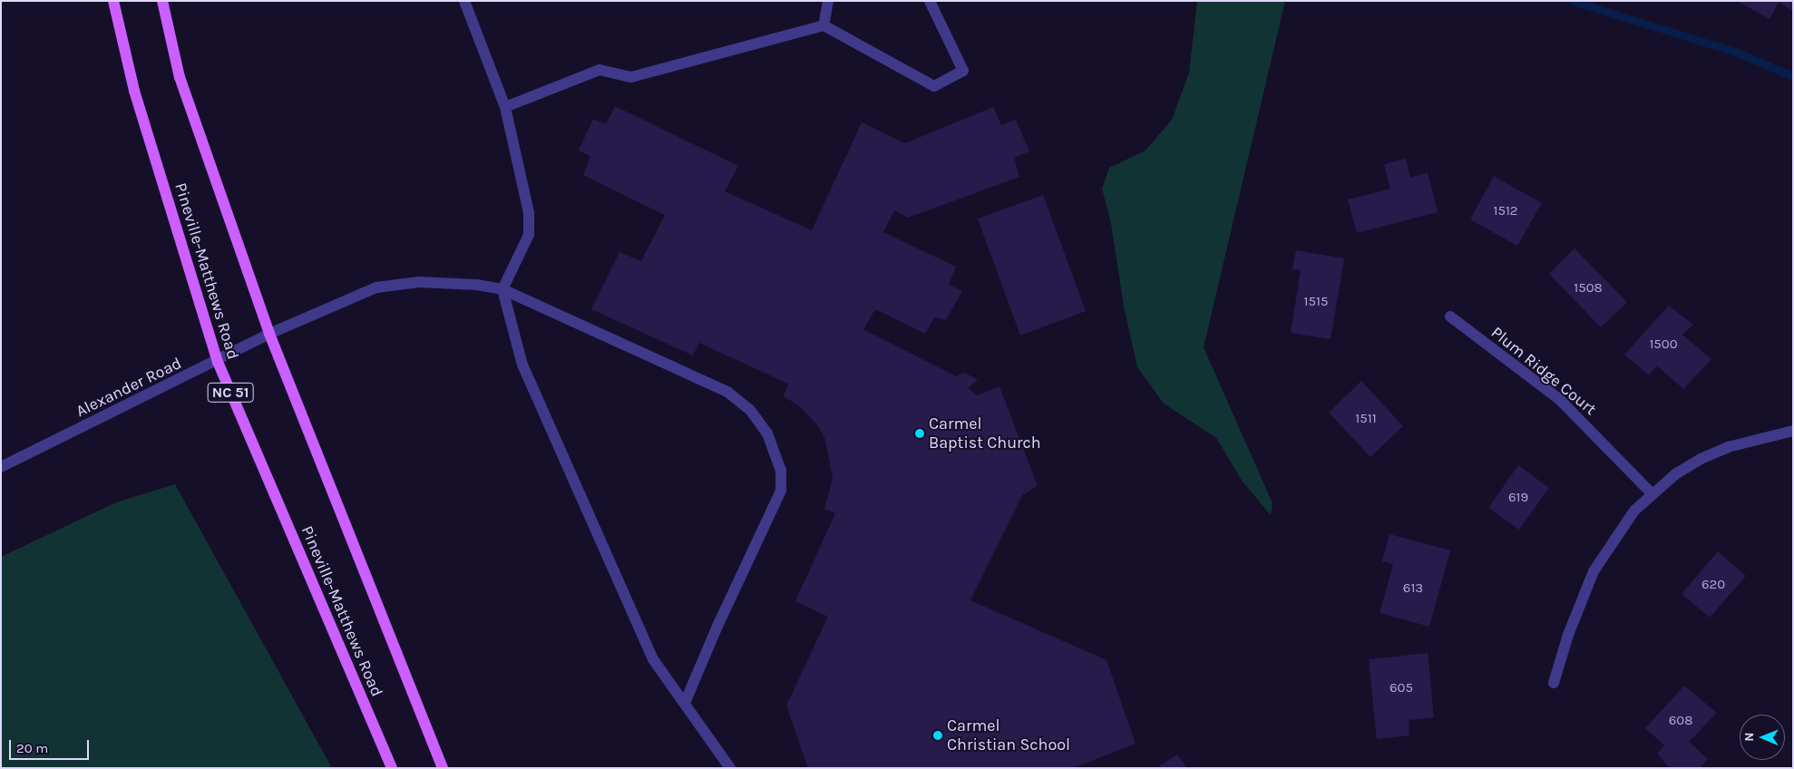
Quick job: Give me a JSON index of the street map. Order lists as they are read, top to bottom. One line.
{"streets":{"main road":["Pineville-Matthews Road","NC 51"],"street":["Plum Ridge Court","Alexander Road"]},"crossings":[["Pineville-Matthews Road","Alexander Road"]],"places":["Carmel Baptist Church","Carmel Christian School"],"house_numbers":["1512","1508","1515","1500","1511","619","620","613","605","608"],"scale_bar":"20 m","north":"left"}
